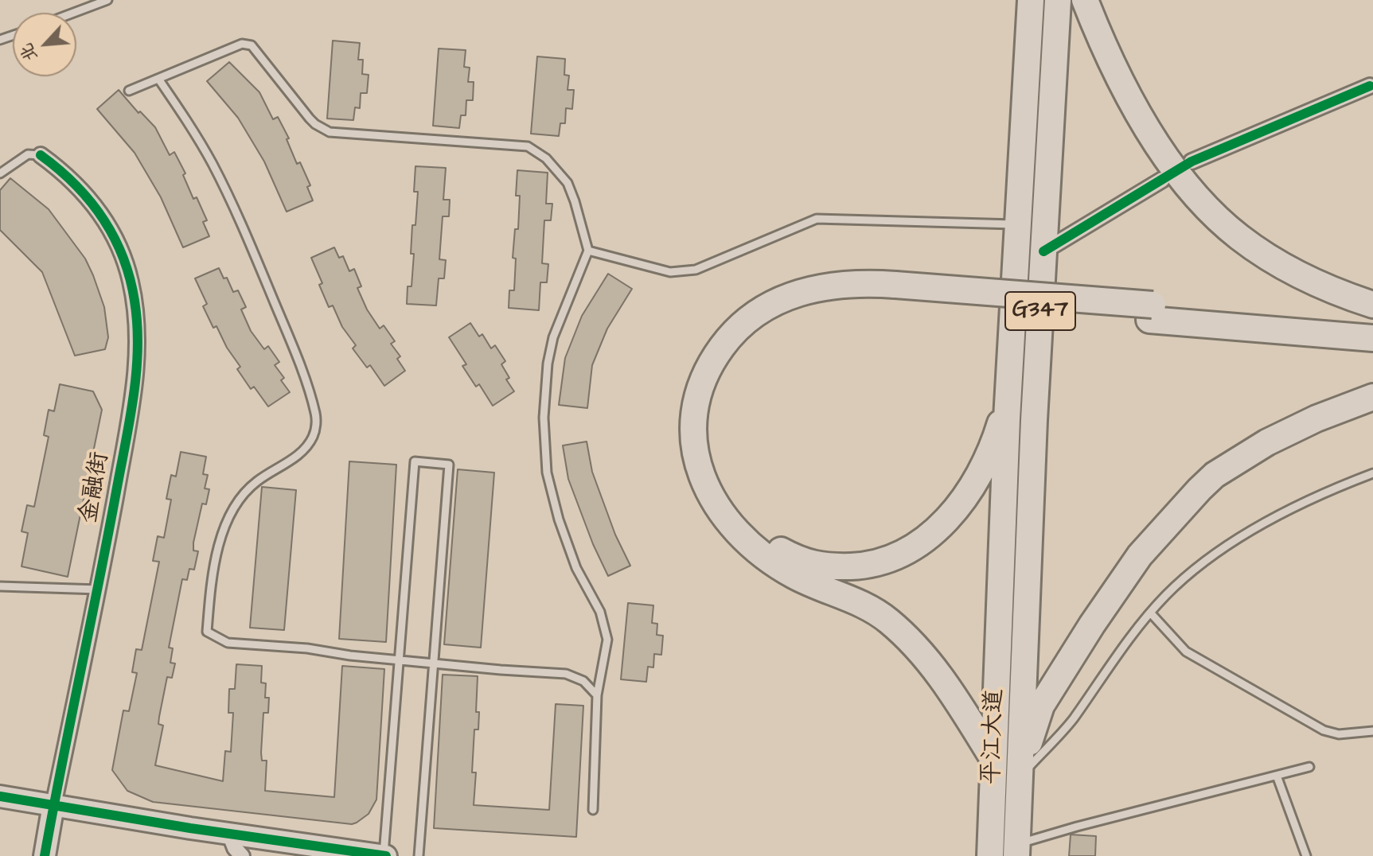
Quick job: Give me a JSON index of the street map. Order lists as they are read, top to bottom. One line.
{"streets":{"highway":["G347","平江大道"],"street":["金融街"]},"crossings":[["G347","平江大道"]],"north":"bottom left"}
